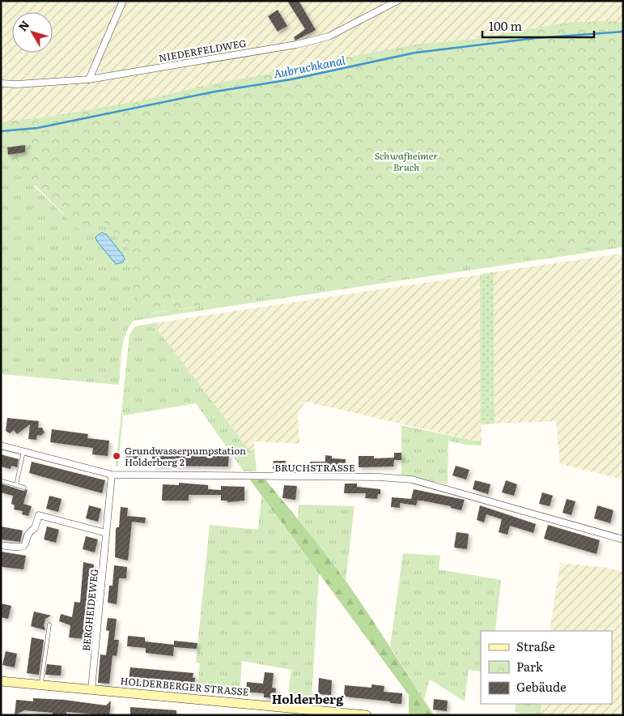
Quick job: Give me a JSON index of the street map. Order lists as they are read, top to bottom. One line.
{"streets":{"main road":["HOLDERBERGER STRASSE"],"street":["NIEDERFELDWEG","BRUCHSTRASSE","BERGHEIDEWEG"]},"crossings":[["BRUCHSTRASSE","BERGHEIDEWEG"],["BERGHEIDEWEG","HOLDERBERGER STRASSE"]],"districts":["Holderberg"],"water":["Aubruchkanal"],"parks":["Schwafheimer Bruch"],"places":["Grundwasserpumpstation Holderberg 2"],"legend":["Straße","Park","Gebäude"],"scale_bar":"100 m","north":"top left"}
